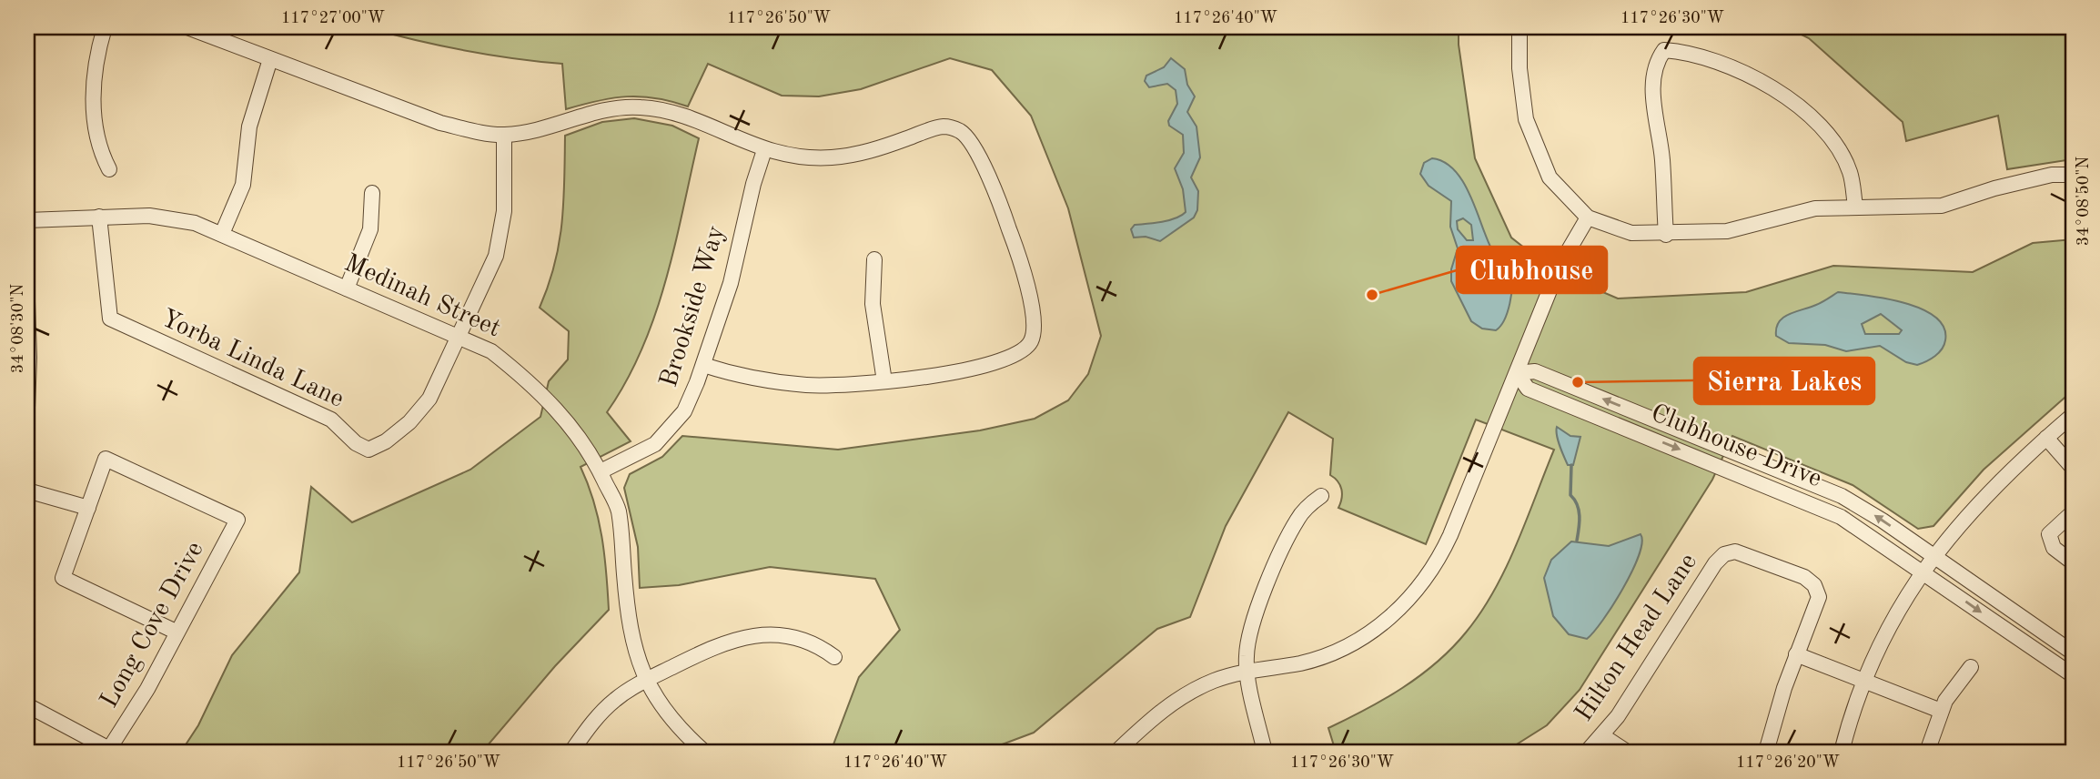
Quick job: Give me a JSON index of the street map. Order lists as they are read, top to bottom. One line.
{"streets":{"street":["Medinah Street","Brookside Way","Yorba Linda Lane","Clubhouse Drive","Long Cove Drive","Hilton Head Lane"]},"crossings":[["Medinah Street","Brookside Way"],["Medinah Street","Yorba Linda Lane"]],"places":["Clubhouse","Sierra Lakes"],"coordinates":["117°27'00\"W","117°26'50\"W","117°26'40\"W","117°26'30\"W","34°08'50\"N","34°08'30\"N","117°26'20\"W"]}
